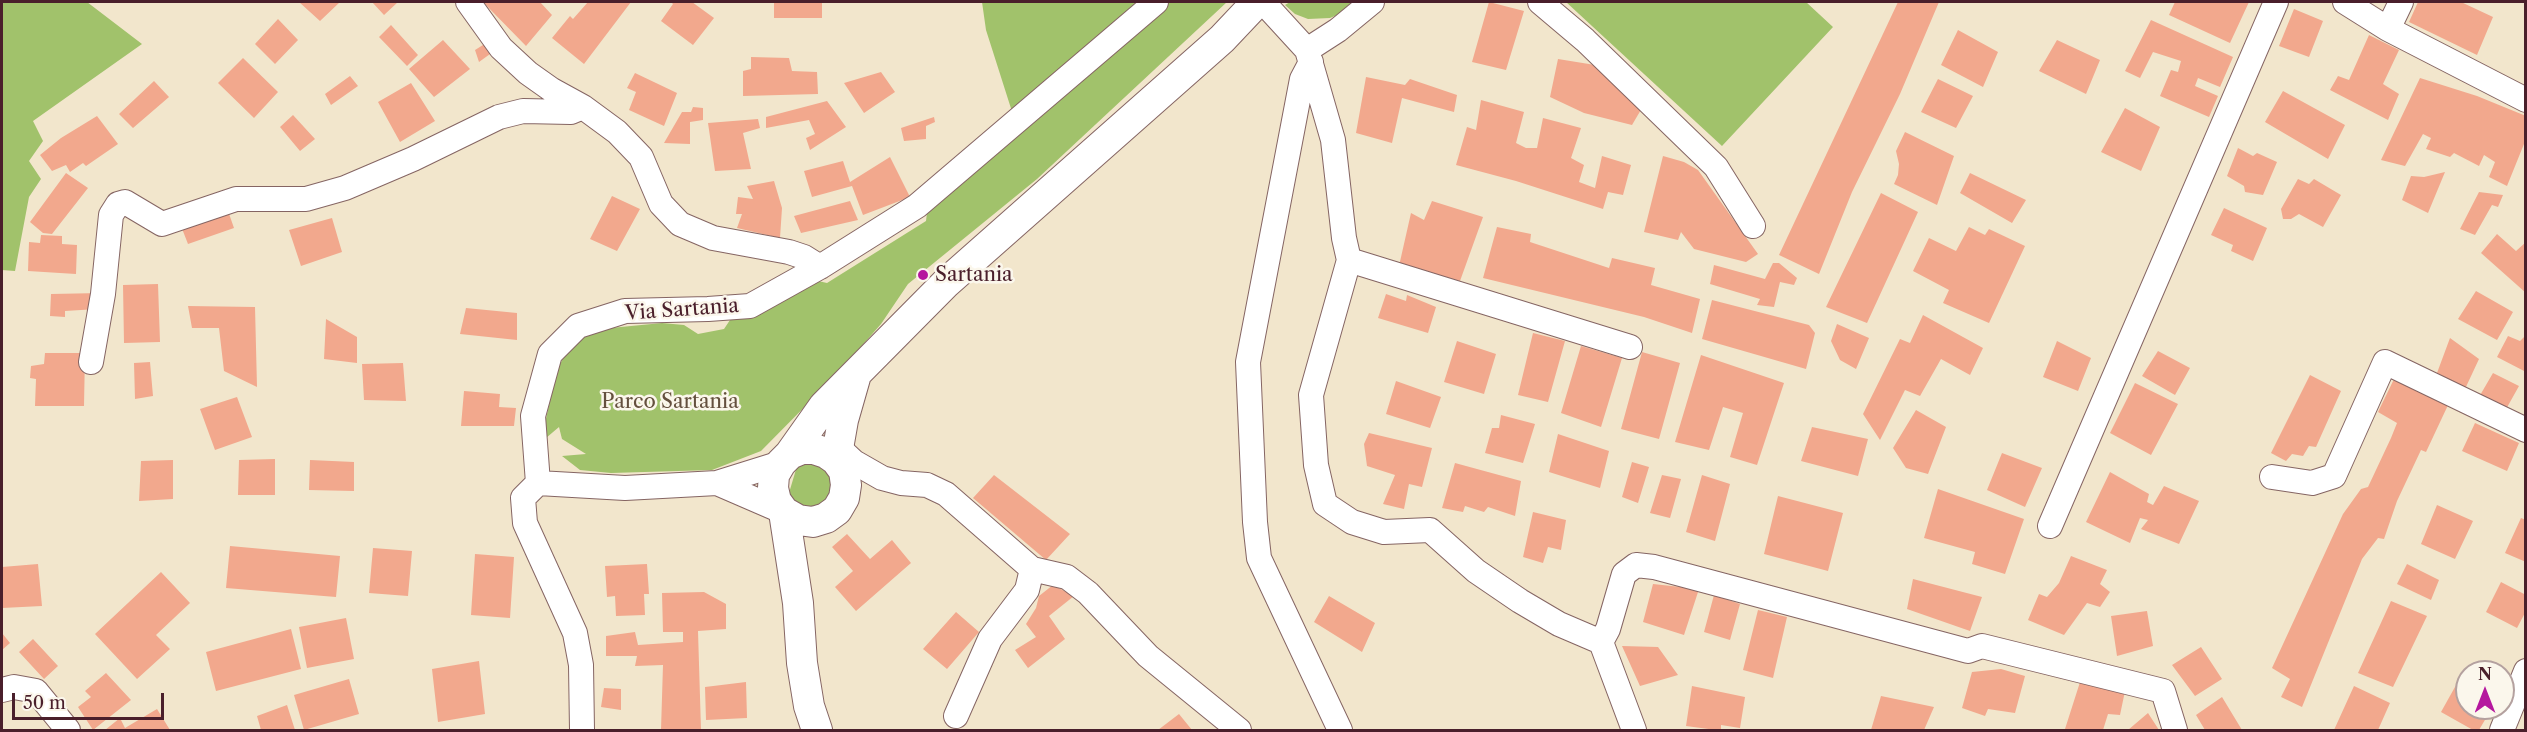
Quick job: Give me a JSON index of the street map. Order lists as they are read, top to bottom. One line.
{"streets":{"street":["Via Sartania"]},"parks":["Parco Sartania"],"places":["Sartania"],"scale_bar":"50 m","north":"top"}
